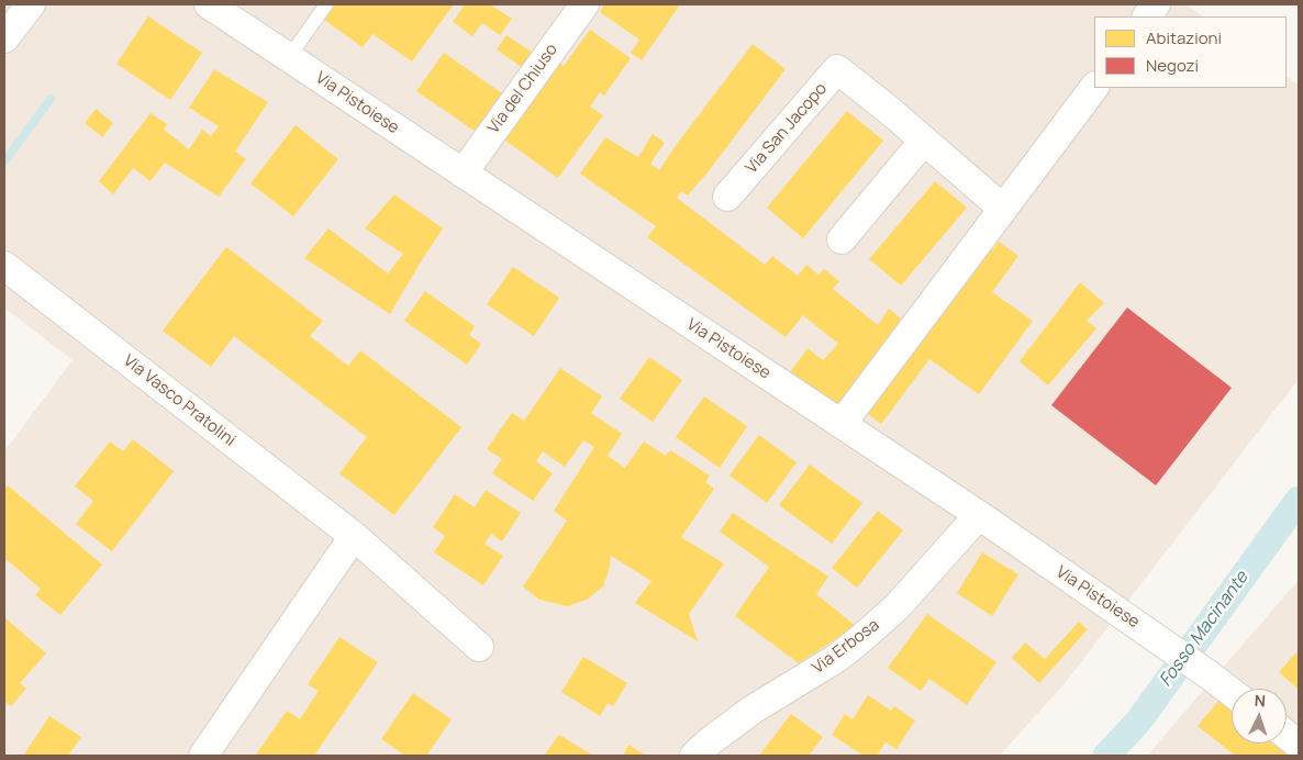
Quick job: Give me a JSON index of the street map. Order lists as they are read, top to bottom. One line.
{"streets":{"street":["Via del Chiuso","Via Pistoiese","Via San Jacopo","Via Vasco Pratolini","Via Erbosa"]},"crossings":[["Via del Chiuso","Via Pistoiese"],["Via Pistoiese","Via Erbosa"]],"water":["Fosso Macinante"],"legend":["Abitazioni","Negozi"],"north":"top"}
